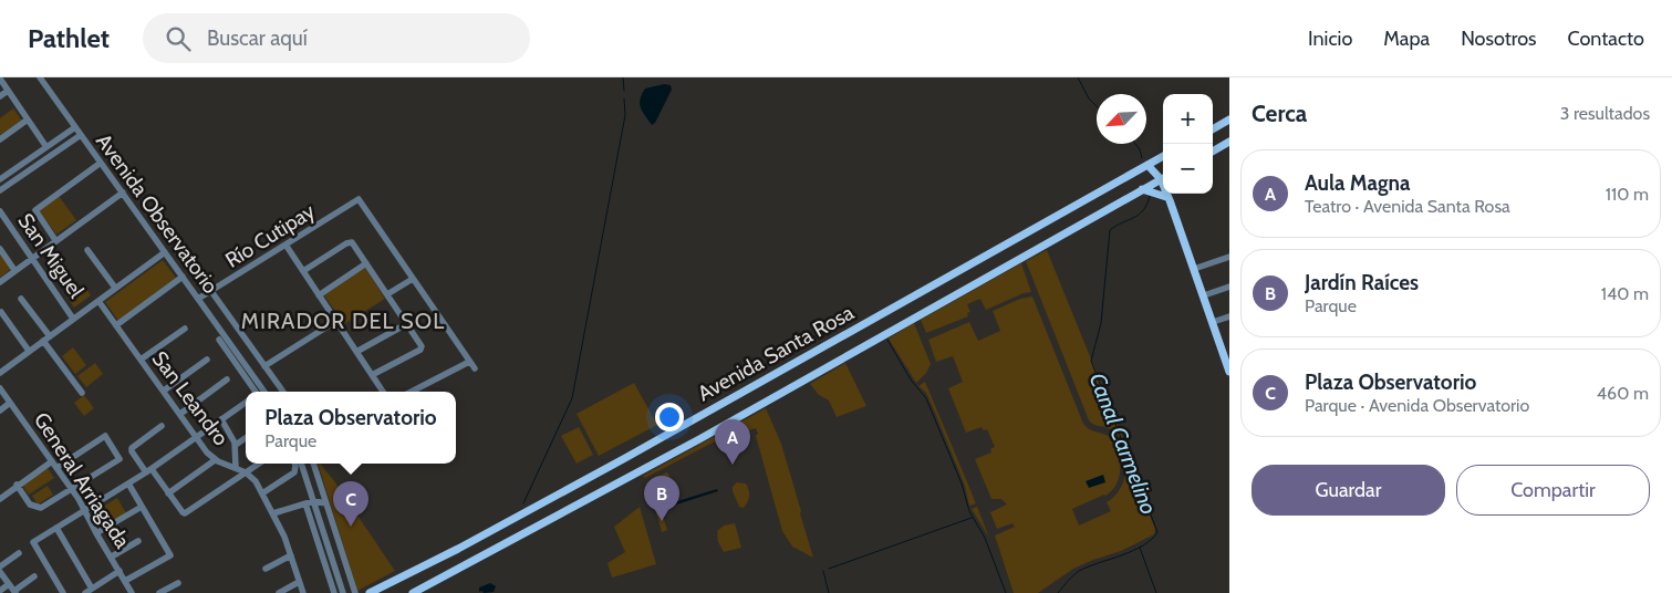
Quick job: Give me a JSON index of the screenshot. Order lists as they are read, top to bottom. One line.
{"streets":{"main road":["Avenida Santa Rosa"],"street":["Avenida Observatorio","Río Cutipay","San Miguel","San Leandro","General Arriagada"]},"crossings":[["Avenida Observatorio","Río Cutipay"]],"districts":["MIRADOR DEL SOL"],"water":["Canal Carmelino"],"north":"bottom left","page":{"header":"Pathlet","search":"Buscar aquí","nav":["Inicio","Mapa","Nosotros","Contacto"],"heading":["Cerca","3 resultados"],"map_buttons":["+","−"],"list":[{"mark":"A","name":"Aula Magna","note":"Teatro · Avenida Santa Rosa","value":"110 m"},{"mark":"B","name":"Jardín Raíces","note":"Parque","value":"140 m"},{"mark":"C","name":"Plaza Observatorio","note":"Parque · Avenida Observatorio","value":"460 m"}],"popup":["Plaza Observatorio","Parque"],"pins":["A","B","C"],"buttons":["Guardar","Compartir"]}}
